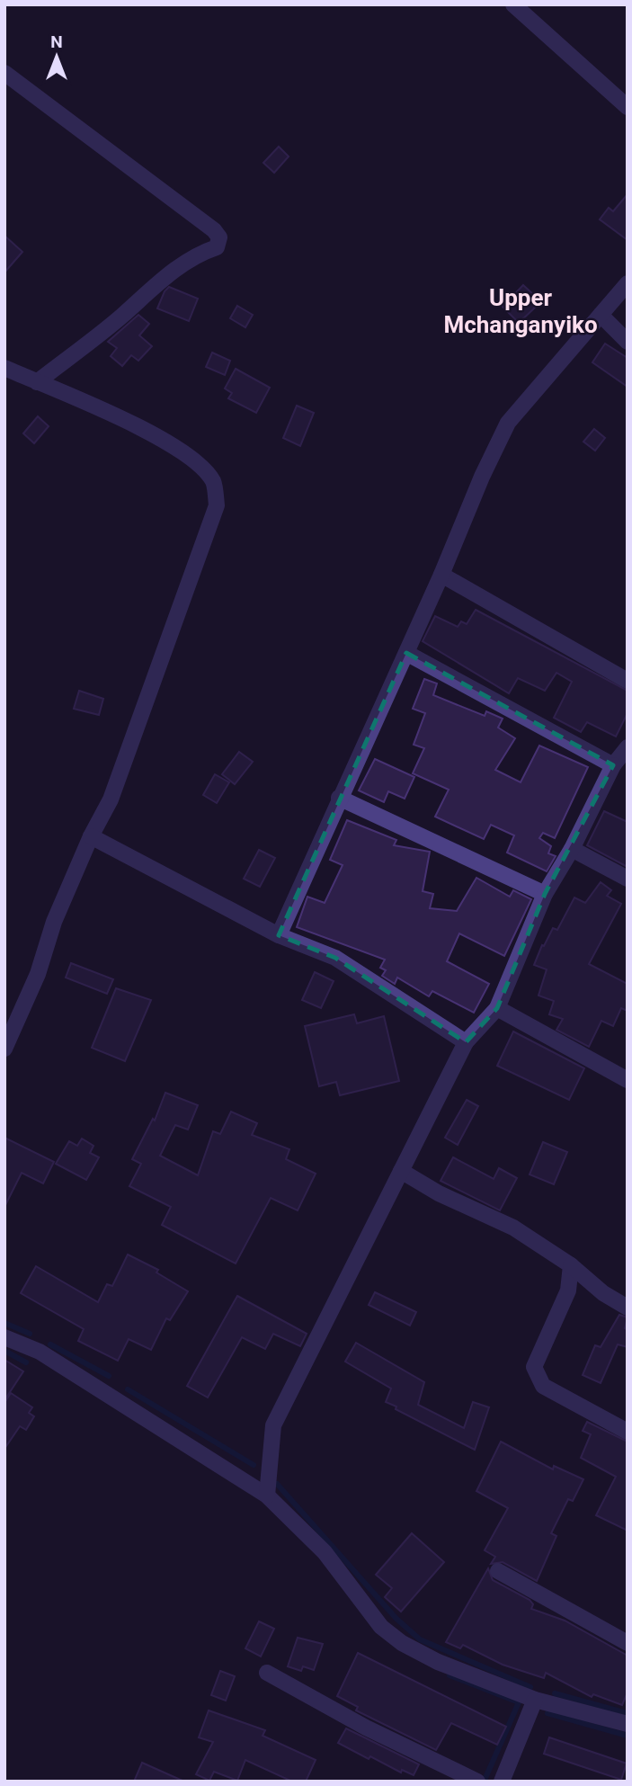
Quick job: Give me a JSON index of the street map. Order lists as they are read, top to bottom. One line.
{"districts":["Upper Mchanganyiko"],"north":"top"}
